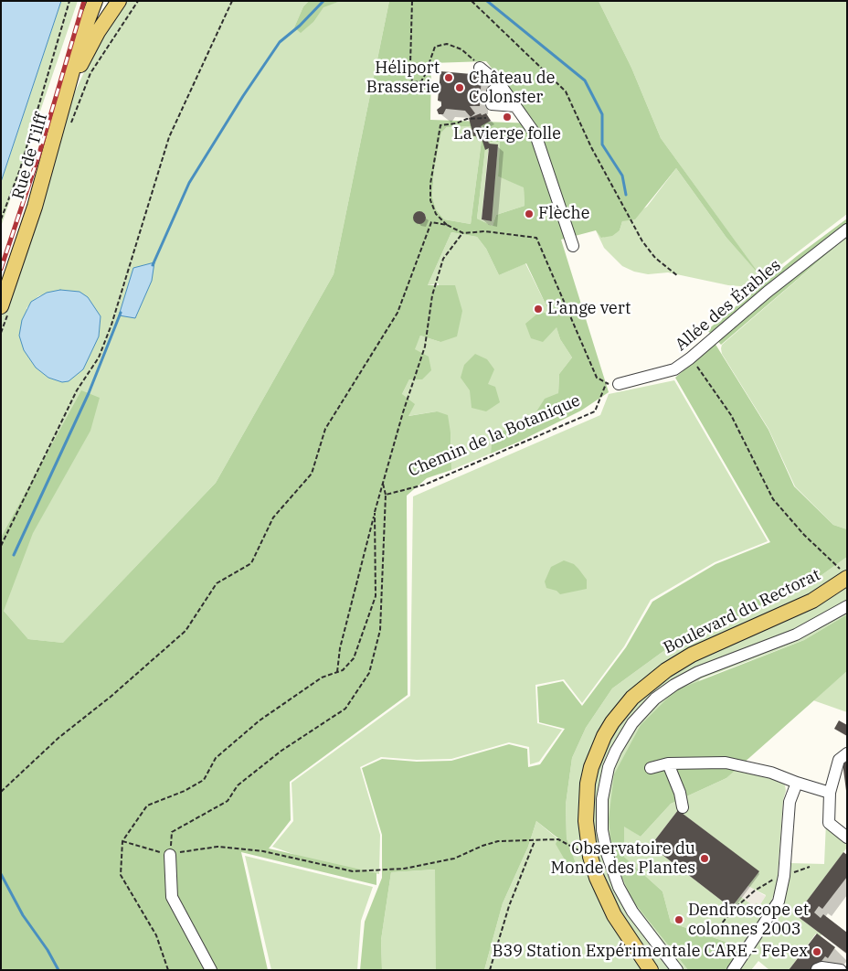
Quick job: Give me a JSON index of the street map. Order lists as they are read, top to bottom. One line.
{"streets":{"main road":["Rue de Tilff","Boulevard du Rectorat"],"street":["Allée des Érables"],"path":["Chemin de la Botanique"]},"places":["Héliport Brasserie","Château de Colonster","La vierge folle","Flèche","L’ange vert","Observatoire du Monde des Plantes","Dendroscope et colonnes 2003","B39 Station Expérimentale CARE - FePex"]}
